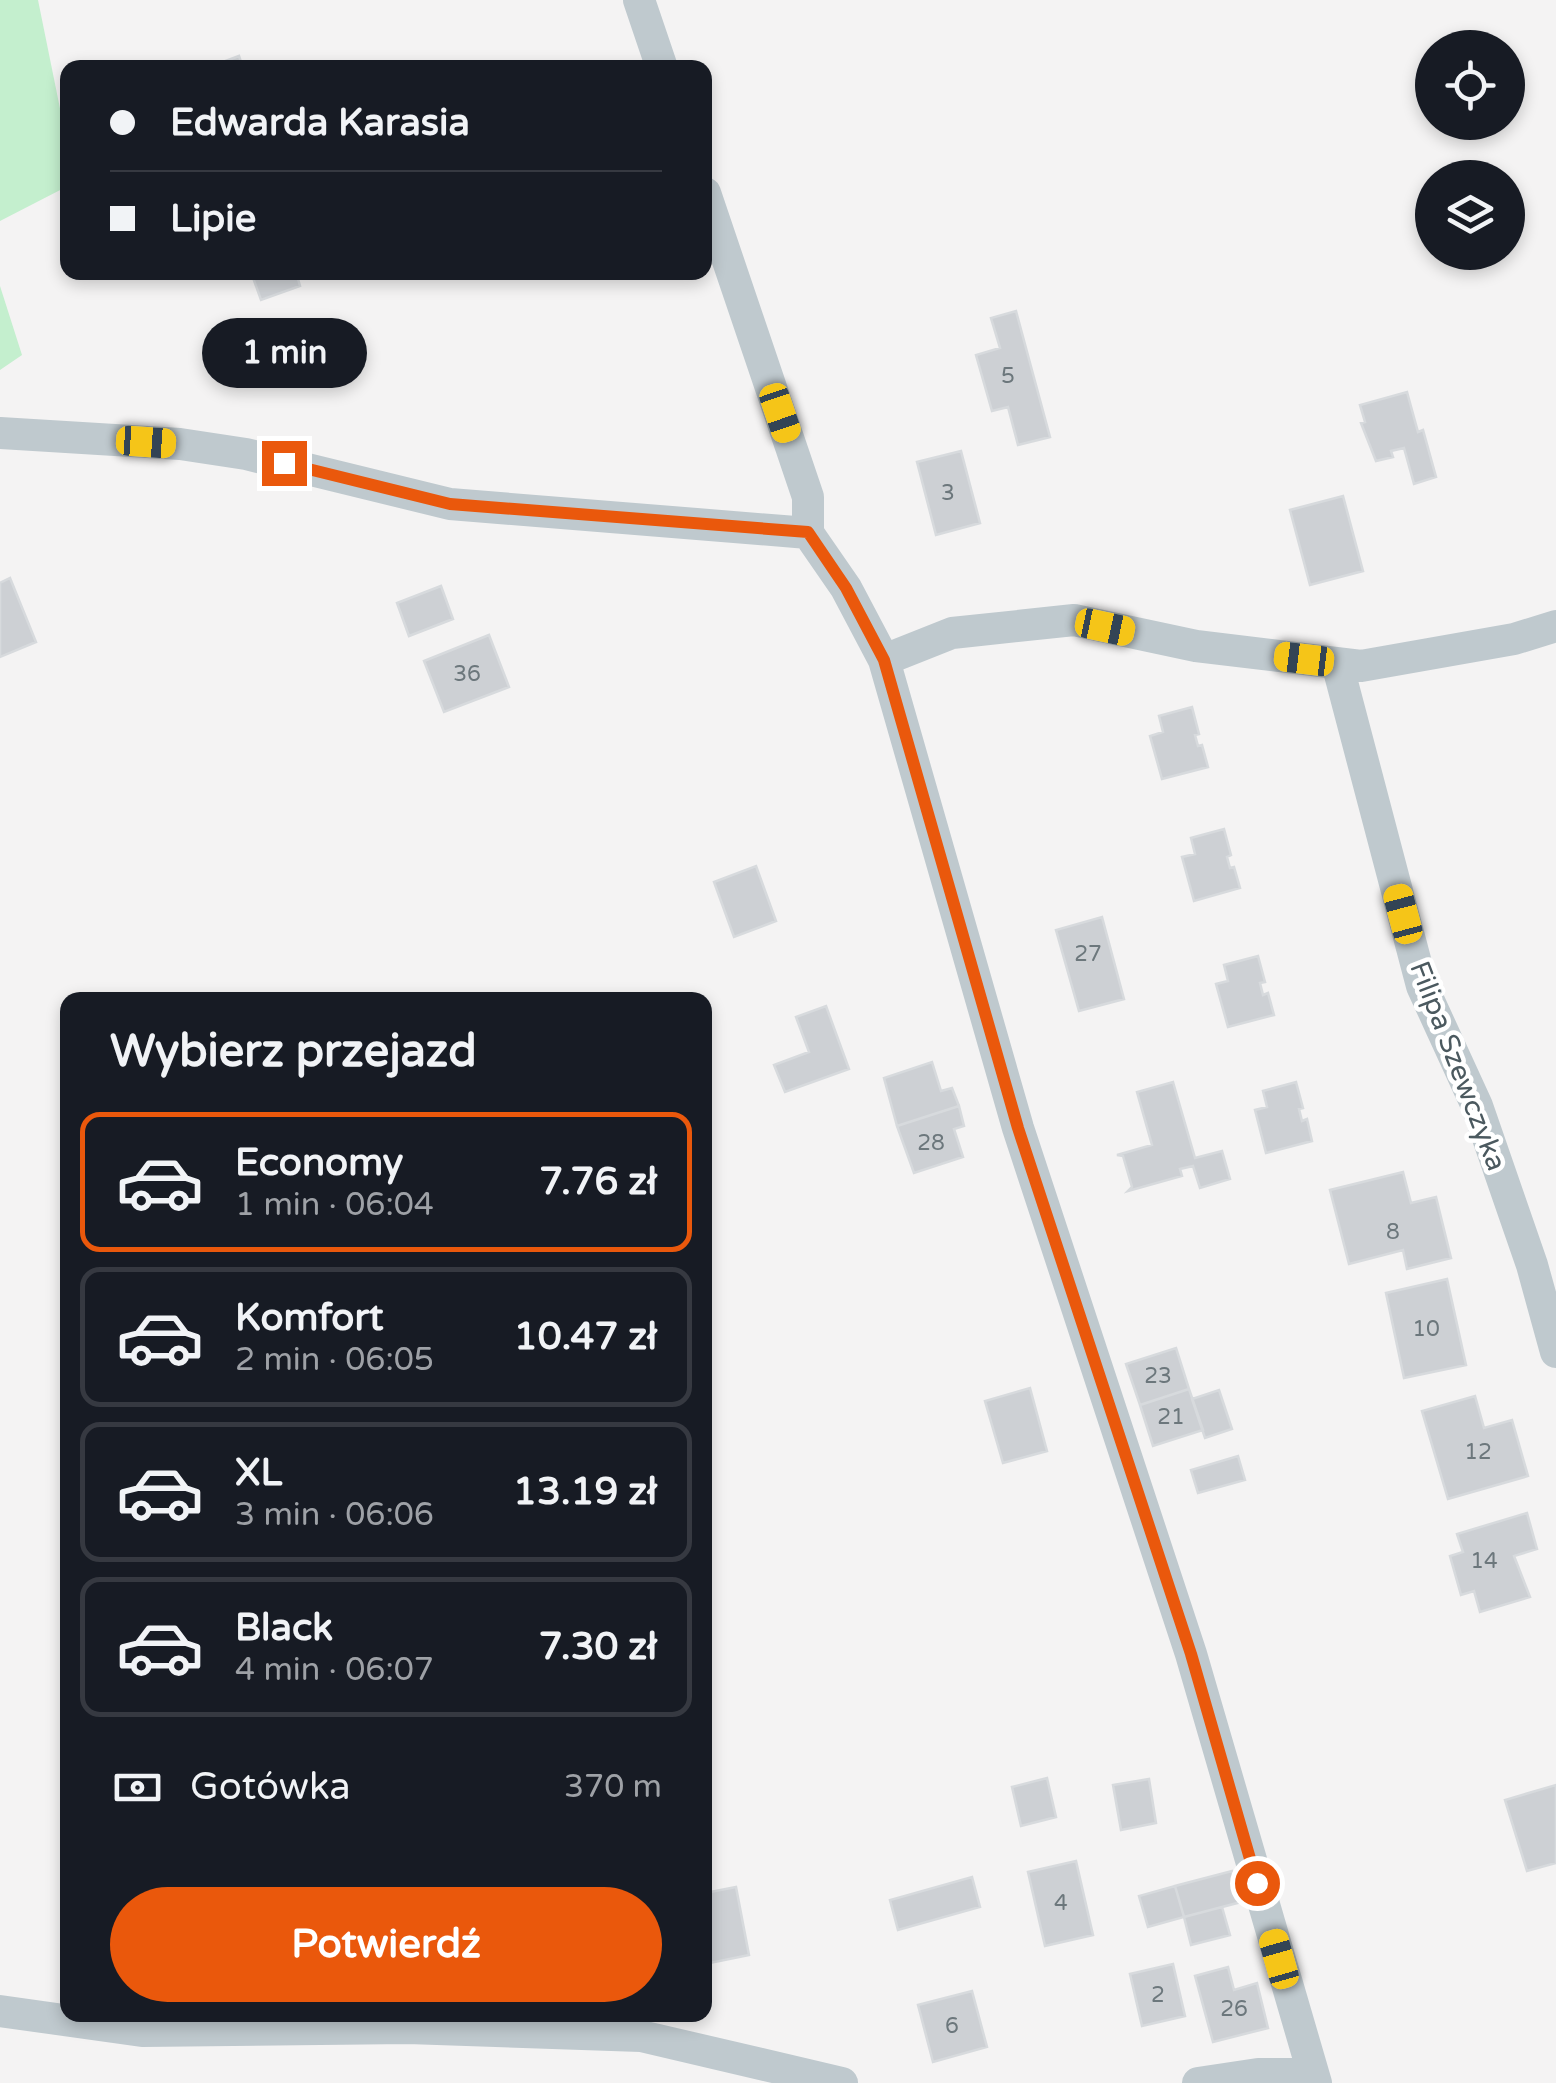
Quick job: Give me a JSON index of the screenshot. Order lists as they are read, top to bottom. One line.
{"streets":{"street":["Filipa Szewczyka"]},"house_numbers":["5","3","36","27","28","8","10","23","21","12","14","4","2","26","6"],"page":{"banner":["Edwarda Karasia","Lipie"],"bubble":"1 min","heading":"Wybierz przejazd","list":[{"name":"Economy","note":"1 min · 06:04","value":"7.76 zł"},{"name":"Komfort","note":"2 min · 06:05","value":"10.47 zł"},{"name":"XL","note":"3 min · 06:06","value":"13.19 zł"},{"name":"Black","note":"4 min · 06:07","value":"7.30 zł"}],"pay":["Gotówka","370 m"],"buttons":"Potwierdź"}}
